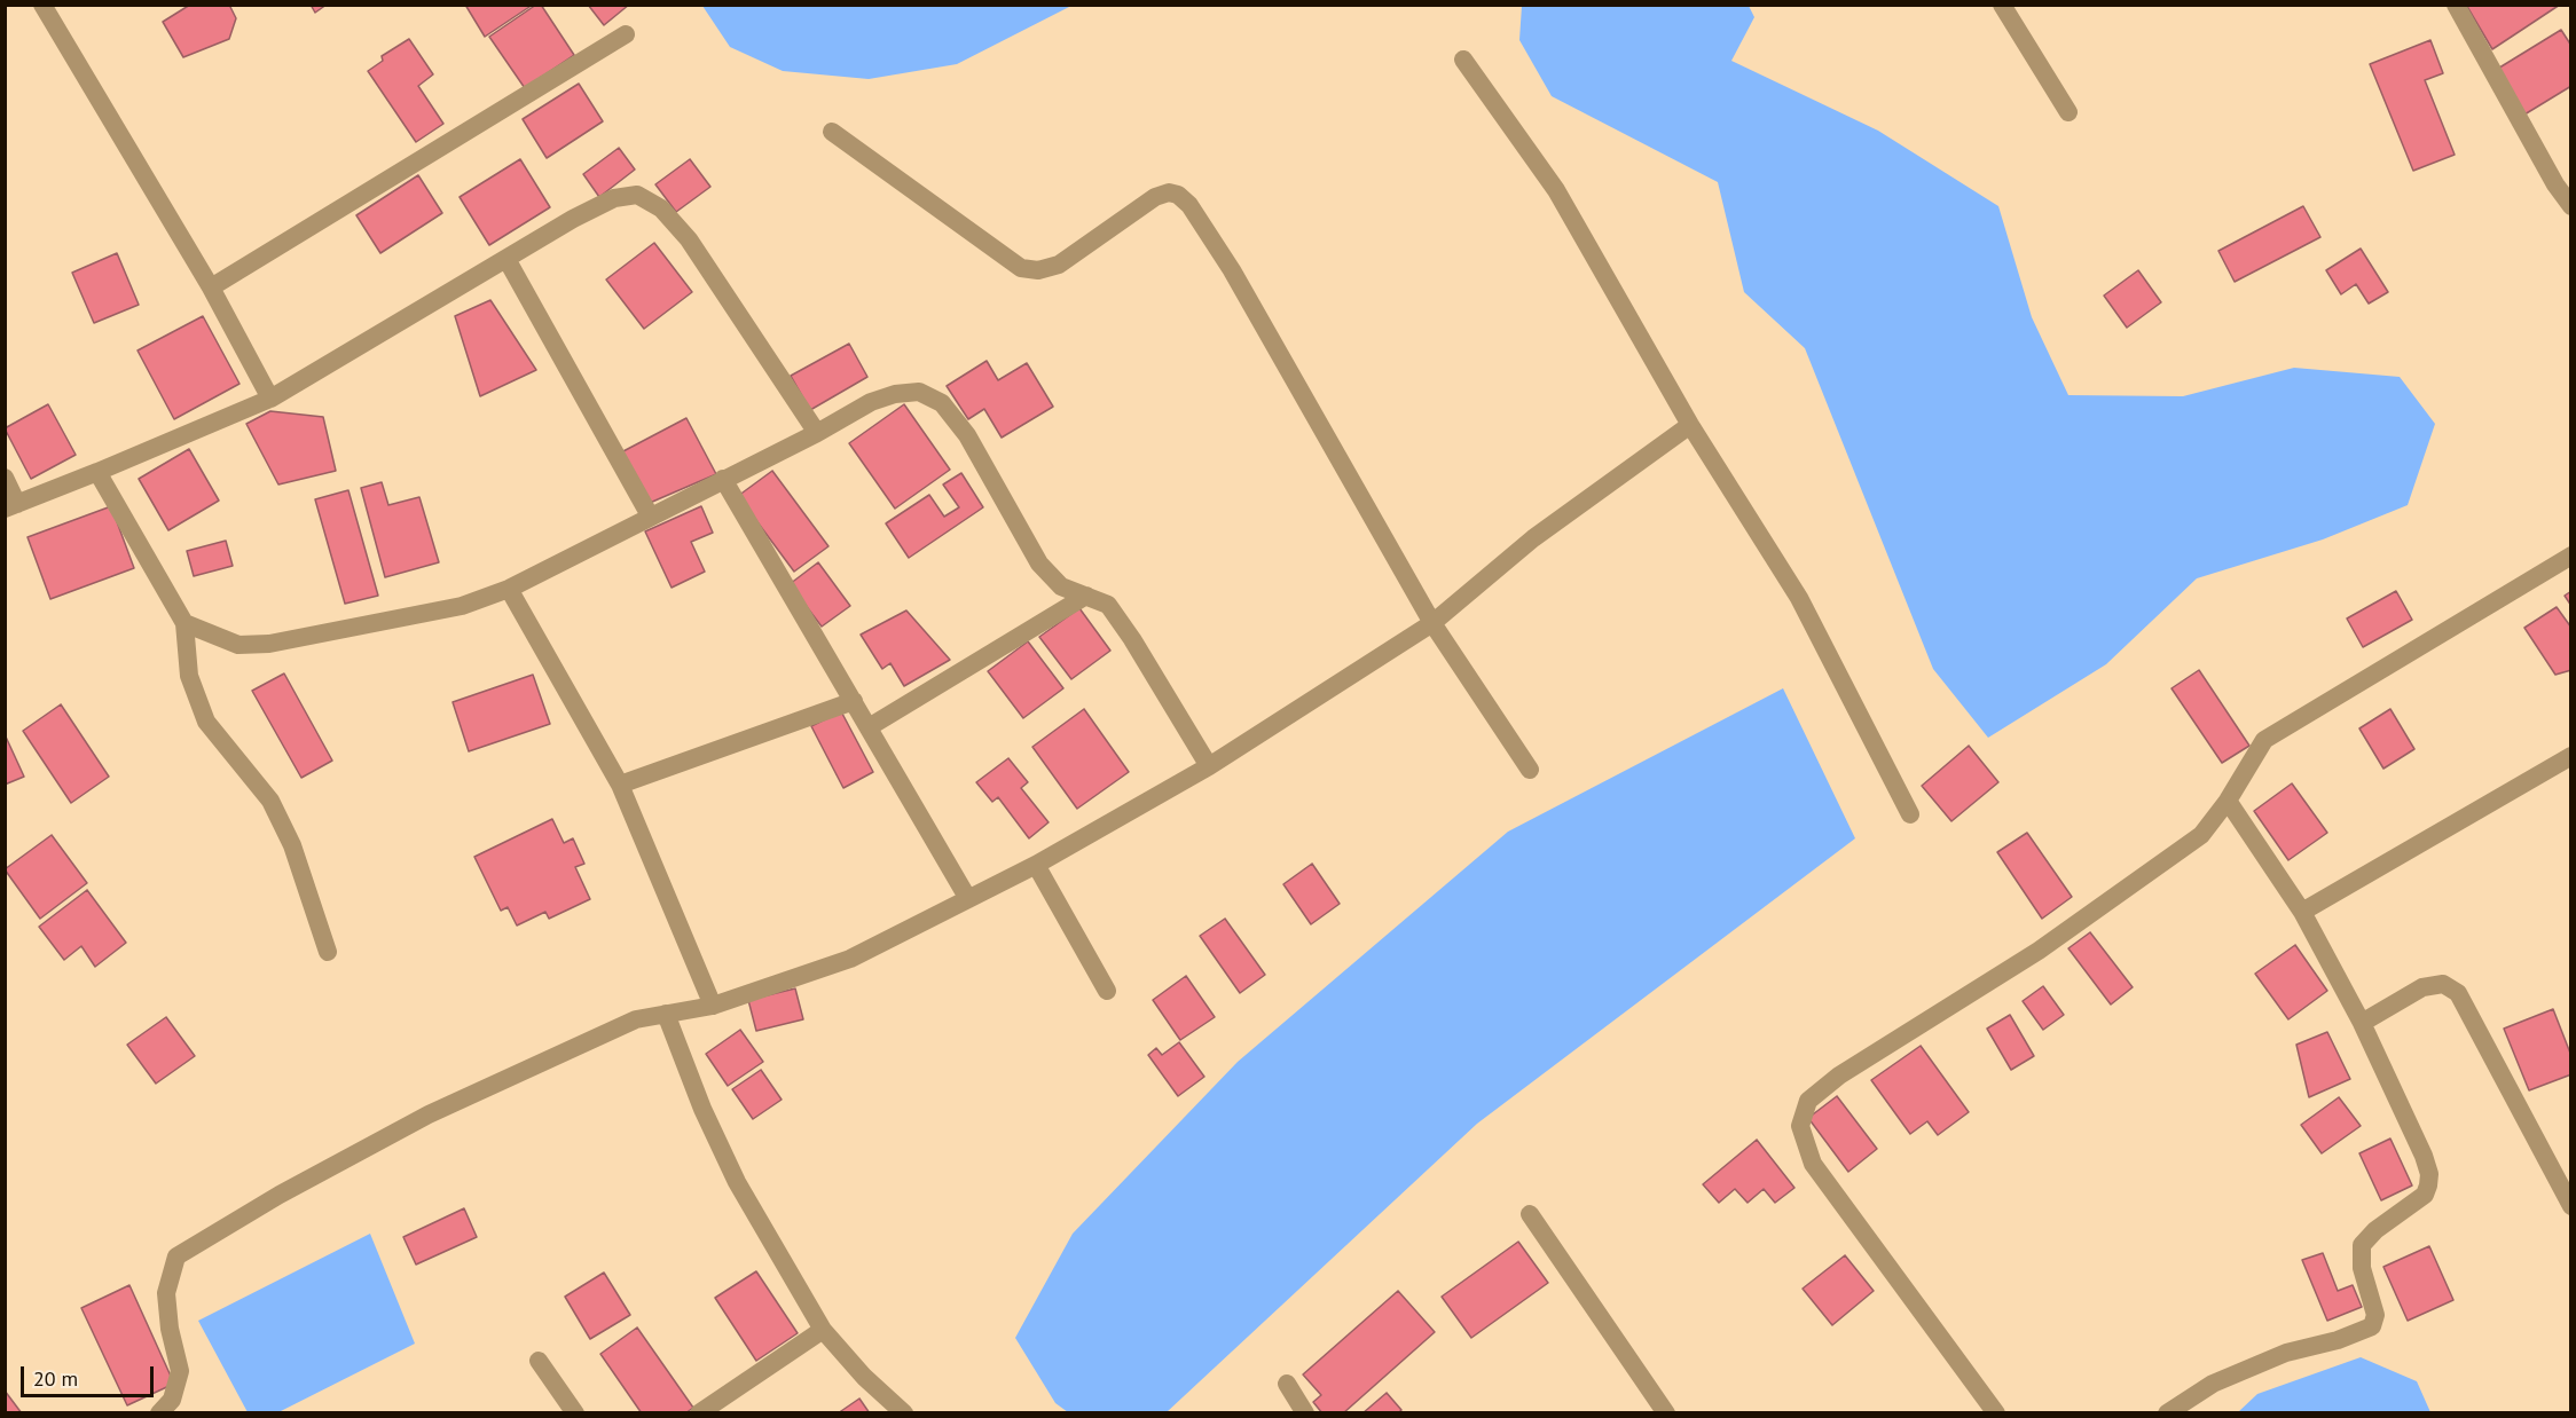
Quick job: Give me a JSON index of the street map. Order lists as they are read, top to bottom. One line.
{"scale_bar":"20 m"}
